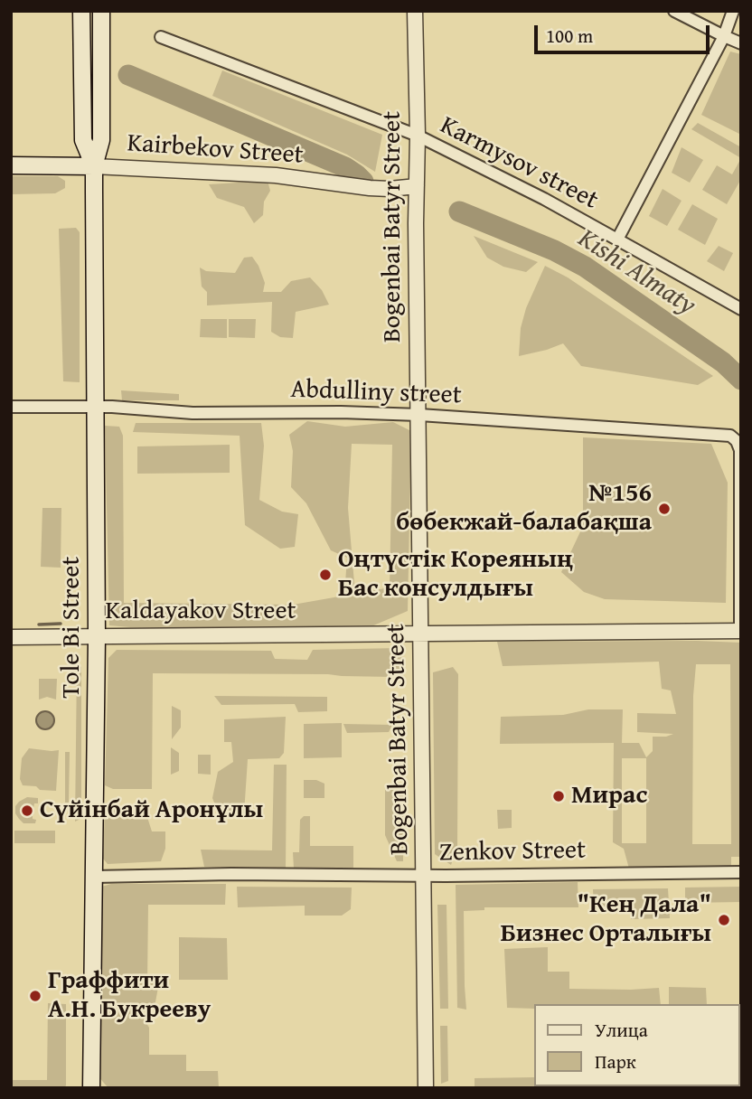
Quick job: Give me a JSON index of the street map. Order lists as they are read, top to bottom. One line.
{"streets":{"main road":["Kairbekov Street","Tole Bi Street"],"street":["Karmysov street","Bogenbai Batyr Street","Abdulliny street","Kaldayakov Street","Zenkov Street"]},"crossings":[["Kairbekov Street","Bogenbai Batyr Street"],["Kairbekov Street","Tole Bi Street"],["Karmysov street","Bogenbai Batyr Street"],["Bogenbai Batyr Street","Abdulliny street"],["Bogenbai Batyr Street","Kaldayakov Street"],["Bogenbai Batyr Street","Zenkov Street"],["Abdulliny street","Kaldayakov Street"],["Abdulliny street","Tole Bi Street"],["Kaldayakov Street","Tole Bi Street"],["Tole Bi Street","Zenkov Street"]],"water":["Kіshі Almaty"],"places":["№156 бөбекжай-балабақша","Оңтүстік Кореяның Бас консулдығы","Мирас","Сүйінбай Аронұлы","\"Кең Дала\" Бизнес Орталығы","Граффити А.Н. Букрееву"],"legend":["Улица","Парк"],"scale_bar":"100 m"}
